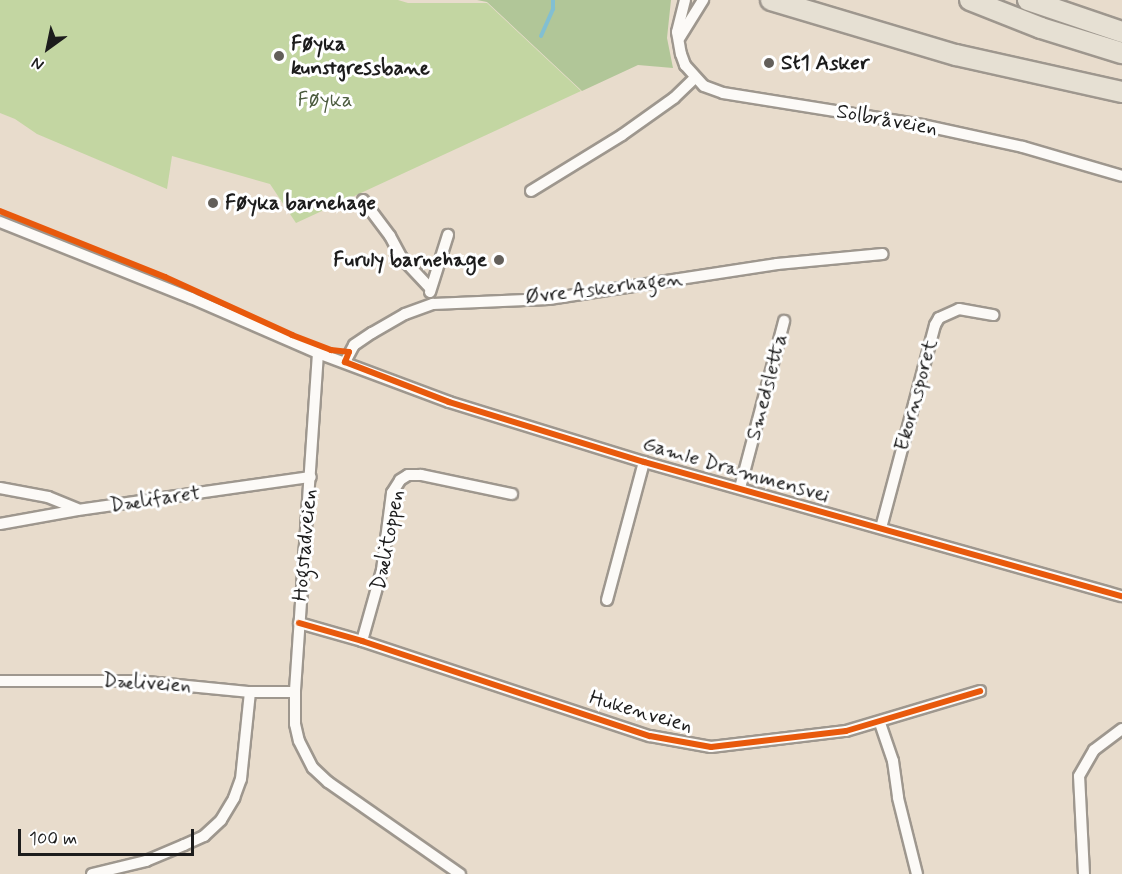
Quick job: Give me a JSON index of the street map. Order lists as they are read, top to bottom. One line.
{"streets":{"street":["Solbråveien","Øvre Askerhagen","Smedsletta","Ekornsporet","Gamle Drammensvei","Dælifaret","Dælitoppen","Hogstadveien","Dæliveien","Hukenveien"]},"crossings":[["Øvre Askerhagen","Gamle Drammensvei"],["Smedsletta","Gamle Drammensvei"],["Ekornsporet","Gamle Drammensvei"],["Gamle Drammensvei","Hogstadveien"],["Dælifaret","Hogstadveien"],["Dælitoppen","Hukenveien"],["Hogstadveien","Dæliveien"],["Hogstadveien","Hukenveien"]],"parks":["Føyka"],"places":["Føyka kunstgressbane","St1 Asker","Føyka barnehage","Furuly barnehage"],"scale_bar":"100 m","north":"bottom left"}
